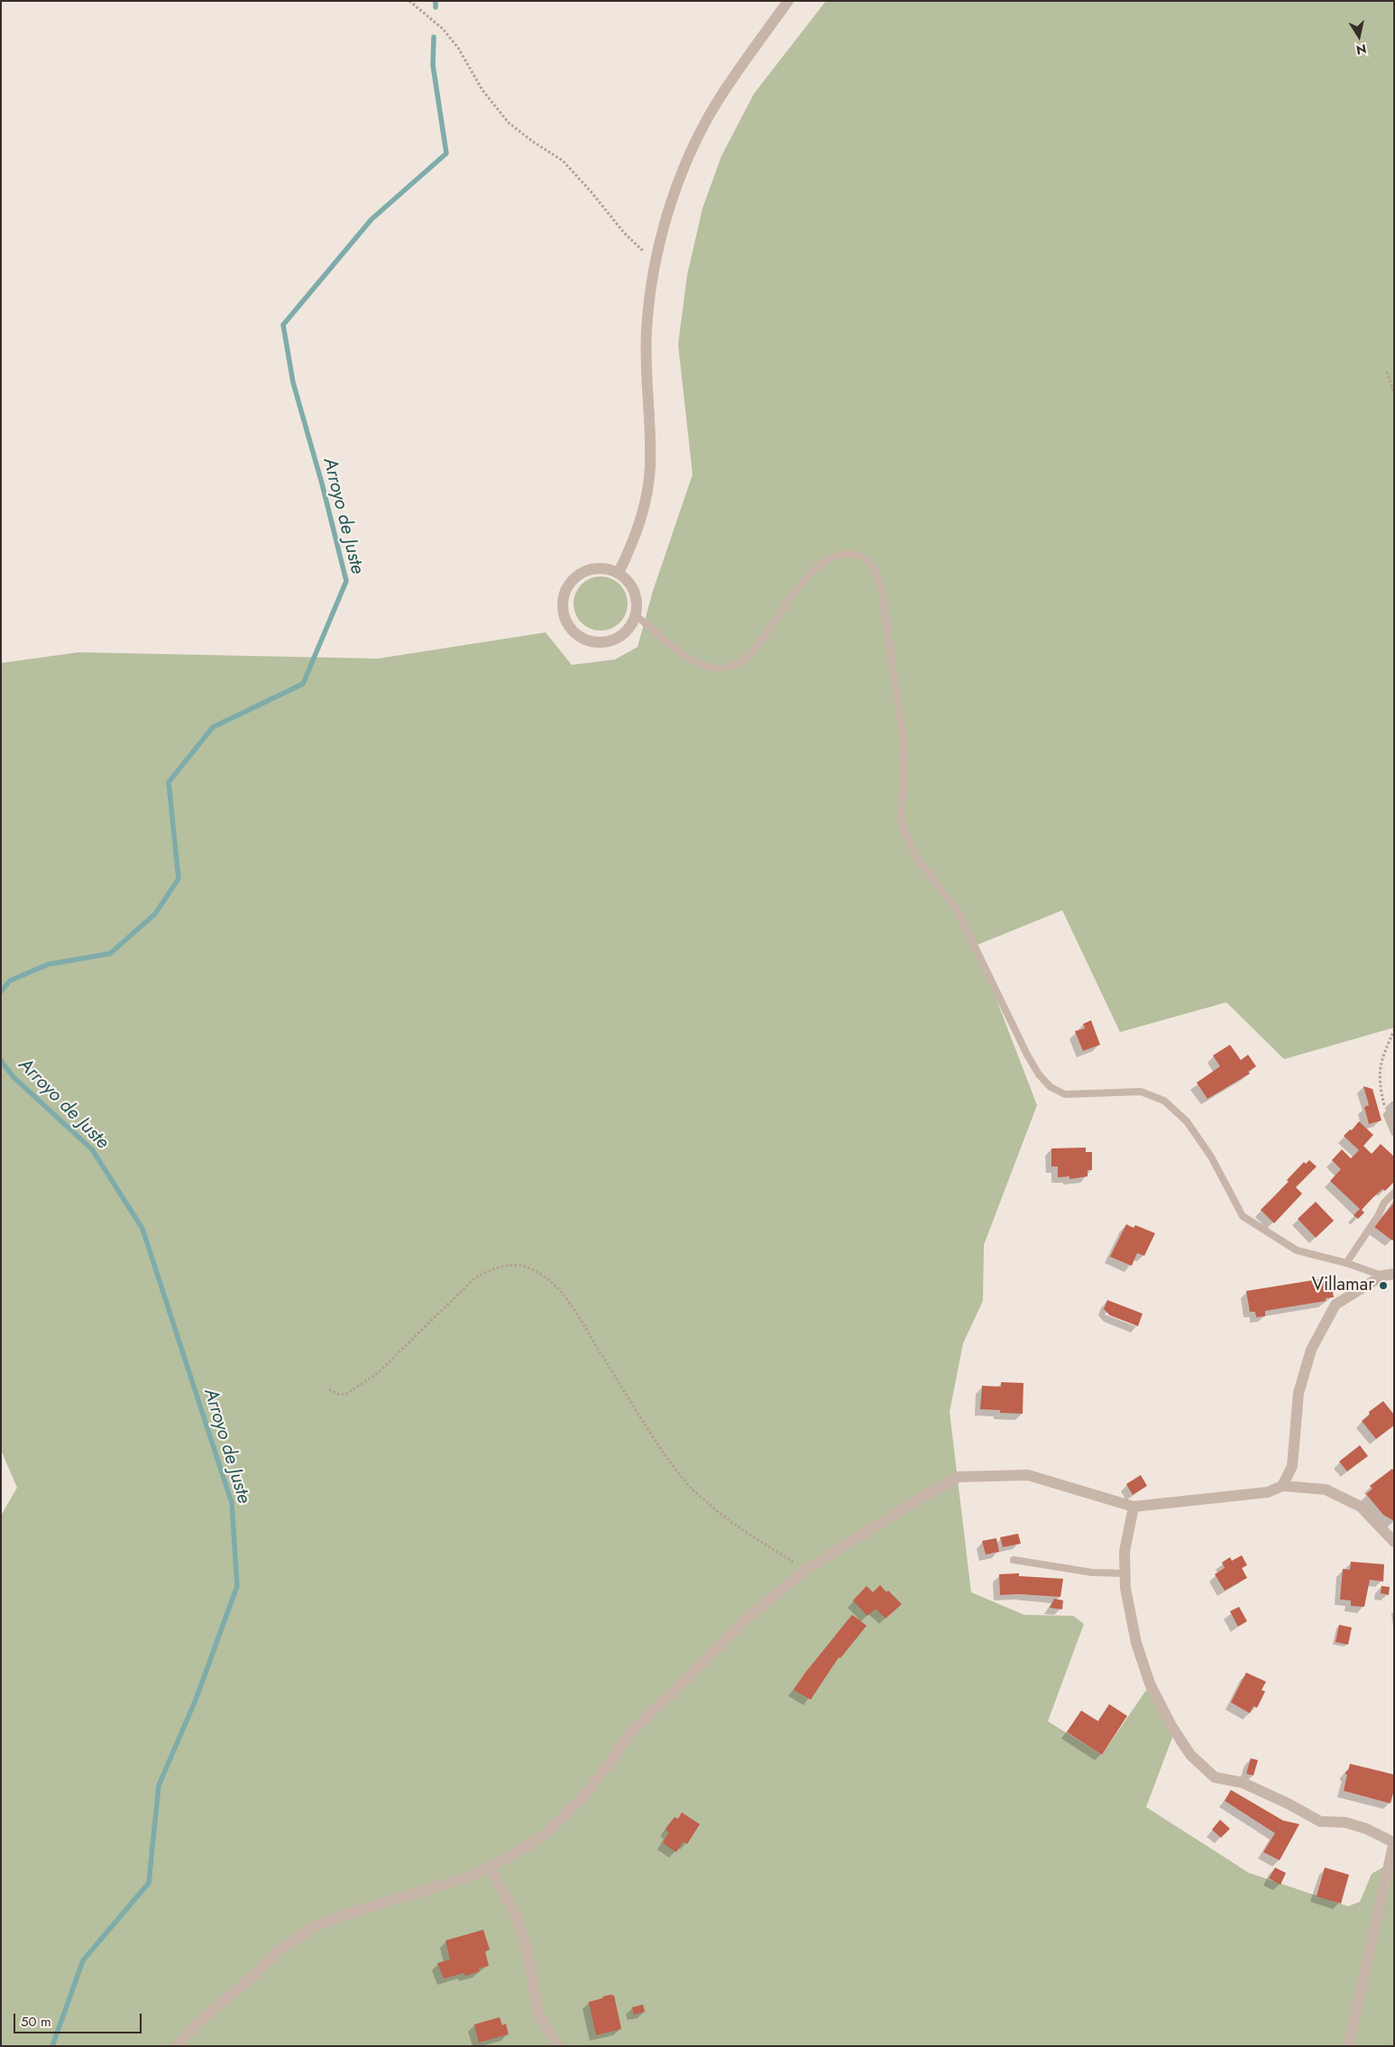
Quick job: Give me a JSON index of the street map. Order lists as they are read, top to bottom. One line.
{"water":["Arroyo de Juste"],"places":["Villamar"],"scale_bar":"50 m","north":"bottom"}
